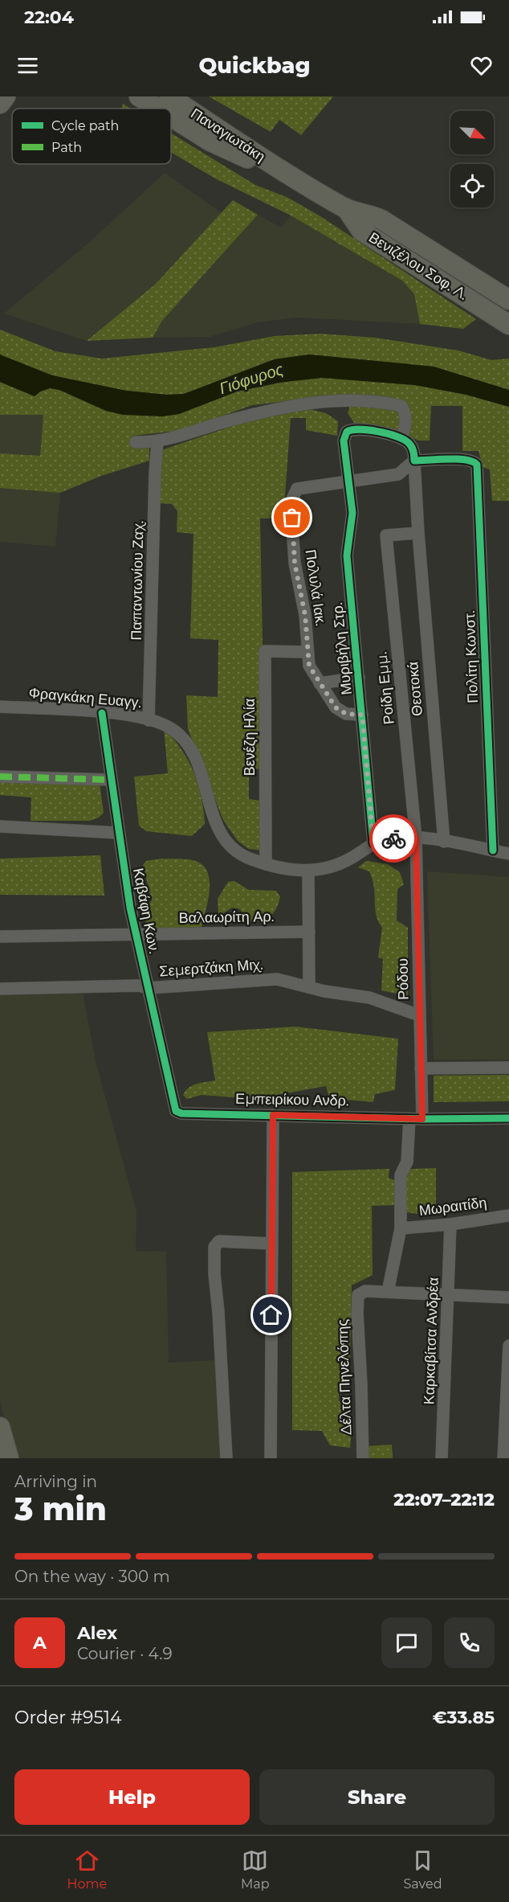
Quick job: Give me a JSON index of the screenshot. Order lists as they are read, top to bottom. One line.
{"streets":{"main road":["Παναγιωτάκη","Βενιζέλου Σοφ. Λ."],"street":["Παπαντωνίου Ζαχ.","Πολυλά Ιακ.","Μυριβήλη Στρ.","Πολίτη Κωνστ.","Ροίδη Εμμ.","Θεοτοκά","Φραγκάκη Ευαγγ.","Βενέζη Ηλία","Καβάφη Κων.","Βαλαωρίτη Αρ.","Σεμερτζάκη Μιχ.","Ρόδου","Εμπειρίκου Ανδρ.","Μωραιτίδη","Καρκαβίτσα Ανδρέα","Δέλτα Πηνελόπης"]},"crossings":[["Παναγιωτάκη","Βενιζέλου Σοφ. Λ."],["Παπαντωνίου Ζαχ.","Φραγκάκη Ευαγγ."],["Πολυλά Ιακ.","Μυριβήλη Στρ."],["Πολυλά Ιακ.","Βενέζη Ηλία"],["Μυριβήλη Στρ.","Φραγκάκη Ευαγγ."],["Πολίτη Κωνστ.","Θεοτοκά"],["Πολίτη Κωνστ.","Φραγκάκη Ευαγγ."],["Ροίδη Εμμ.","Θεοτοκά"],["Ροίδη Εμμ.","Φραγκάκη Ευαγγ."],["Ροίδη Εμμ.","Ρόδου"],["Θεοτοκά","Φραγκάκη Ευαγγ."],["Φραγκάκη Ευαγγ.","Βενέζη Ηλία"],["Φραγκάκη Ευαγγ.","Καβάφη Κων."],["Φραγκάκη Ευαγγ.","Ρόδου"],["Καβάφη Κων.","Βαλαωρίτη Αρ."],["Καβάφη Κων.","Σεμερτζάκη Μιχ."],["Καβάφη Κων.","Εμπειρίκου Ανδρ."],["Σεμερτζάκη Μιχ.","Ρόδου"],["Ρόδου","Εμπειρίκου Ανδρ."],["Μωραιτίδη","Καρκαβίτσα Ανδρέα"]],"water":["Γιόφυρος"],"legend":["Cycle path","Path"],"north":"bottom right","page":{"status":"22:04","header":"Quickbag","heading":["3 min","Arriving in","22:07–22:12"],"panel":["Alex","Courier · 4.9","Order #9514","€33.85"],"bar":"On the way · 300 m","round":"A","buttons":["Help","Share"],"tabs":["Home","Map","Saved"]}}
